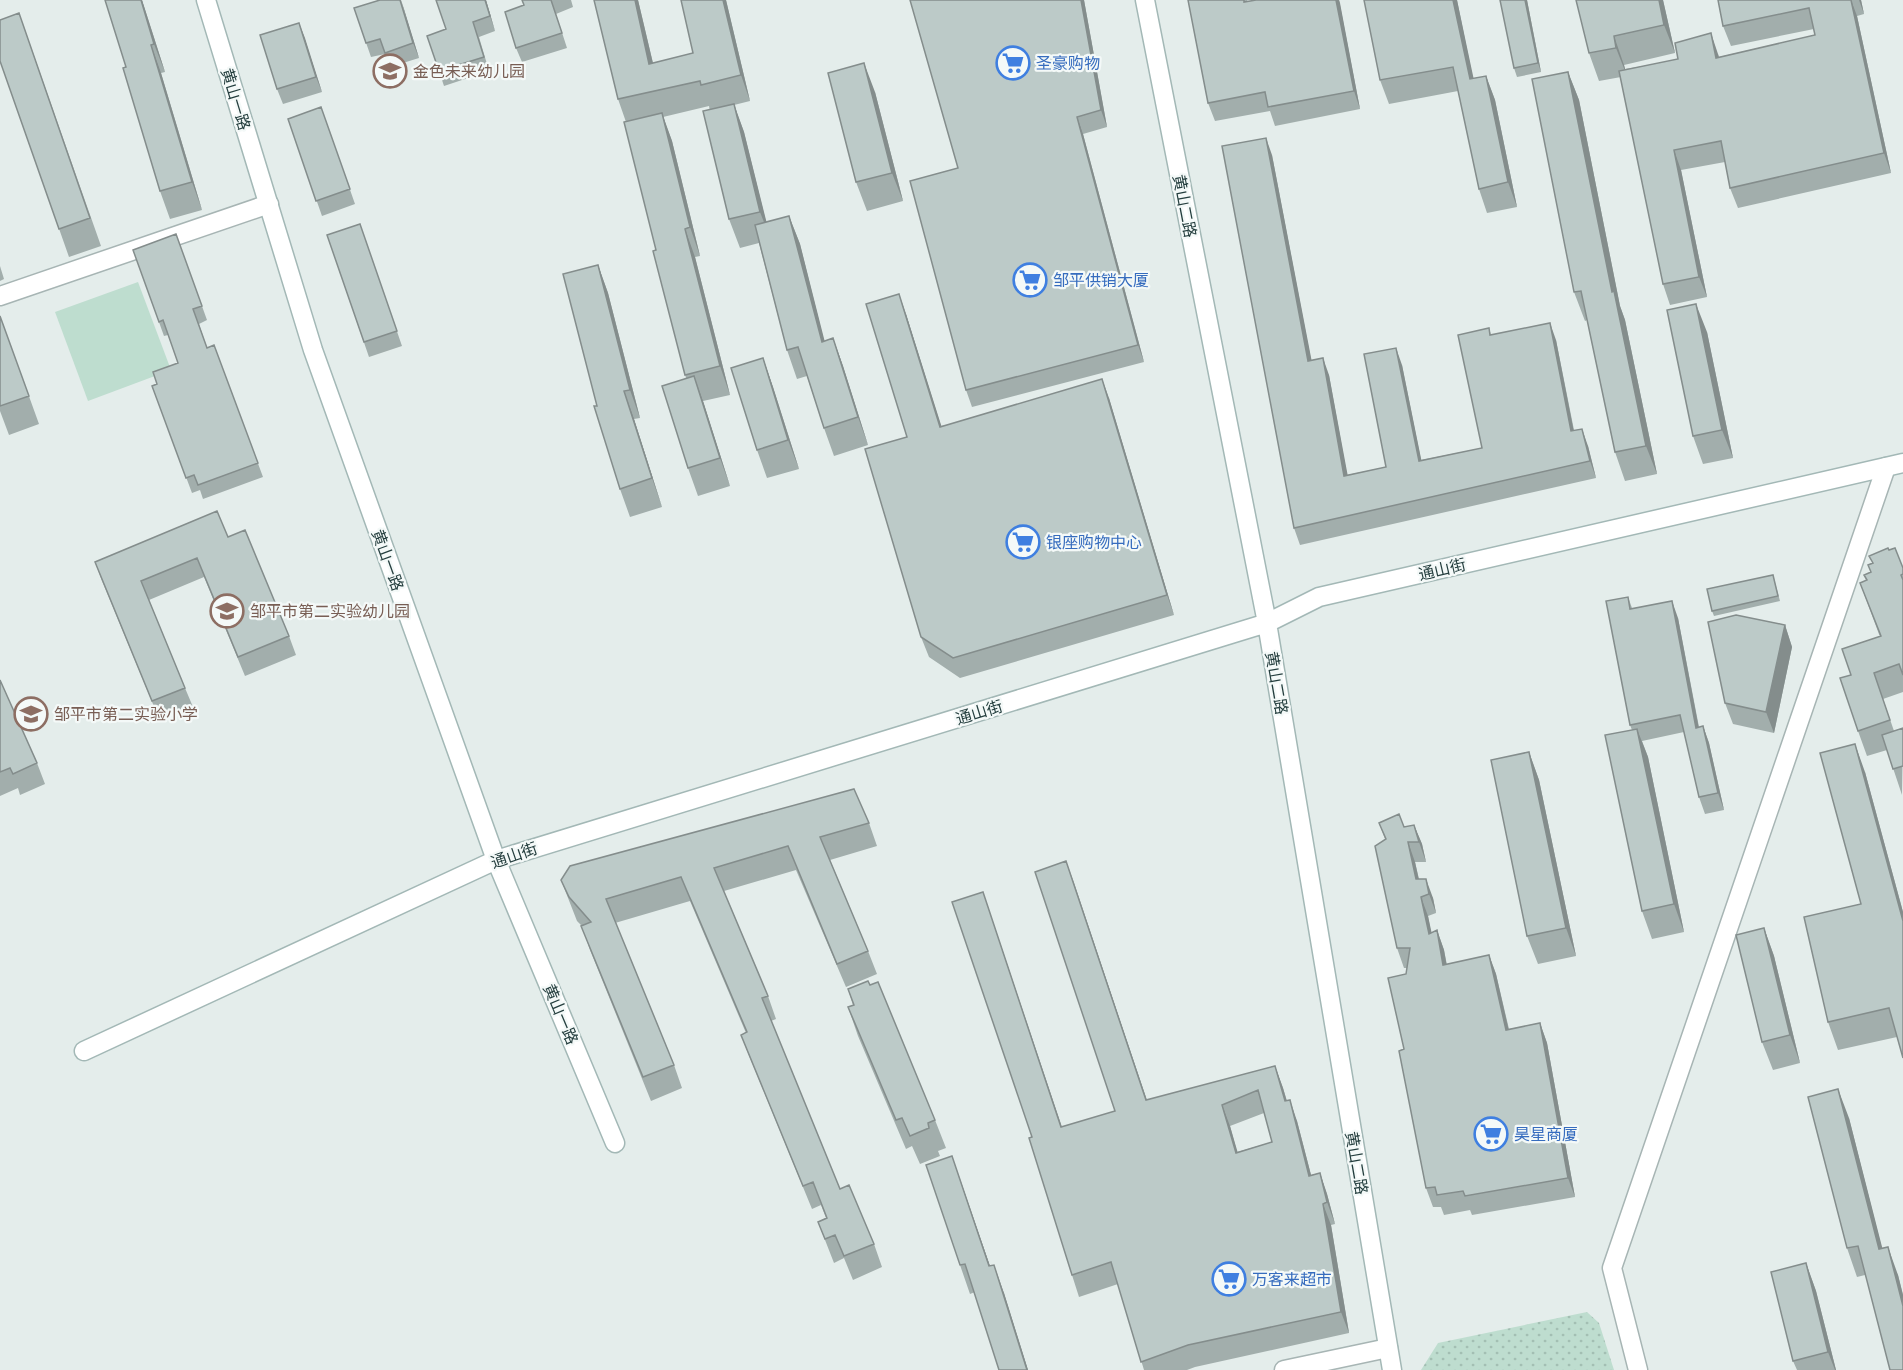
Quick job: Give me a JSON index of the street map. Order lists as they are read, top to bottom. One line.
{"streets":{"street":["黄山一路","黄山二路","通山街"]},"crossings":[["黄山一路","通山街"],["黄山二路","通山街"]],"places":{"supermarket":["圣豪购物","邹平供销大厦","银座购物中心","昊星商厦","万客来超市"],"school or university":["金色未来幼儿园","邹平市第二实验幼儿园","邹平市第二实验小学"]}}
